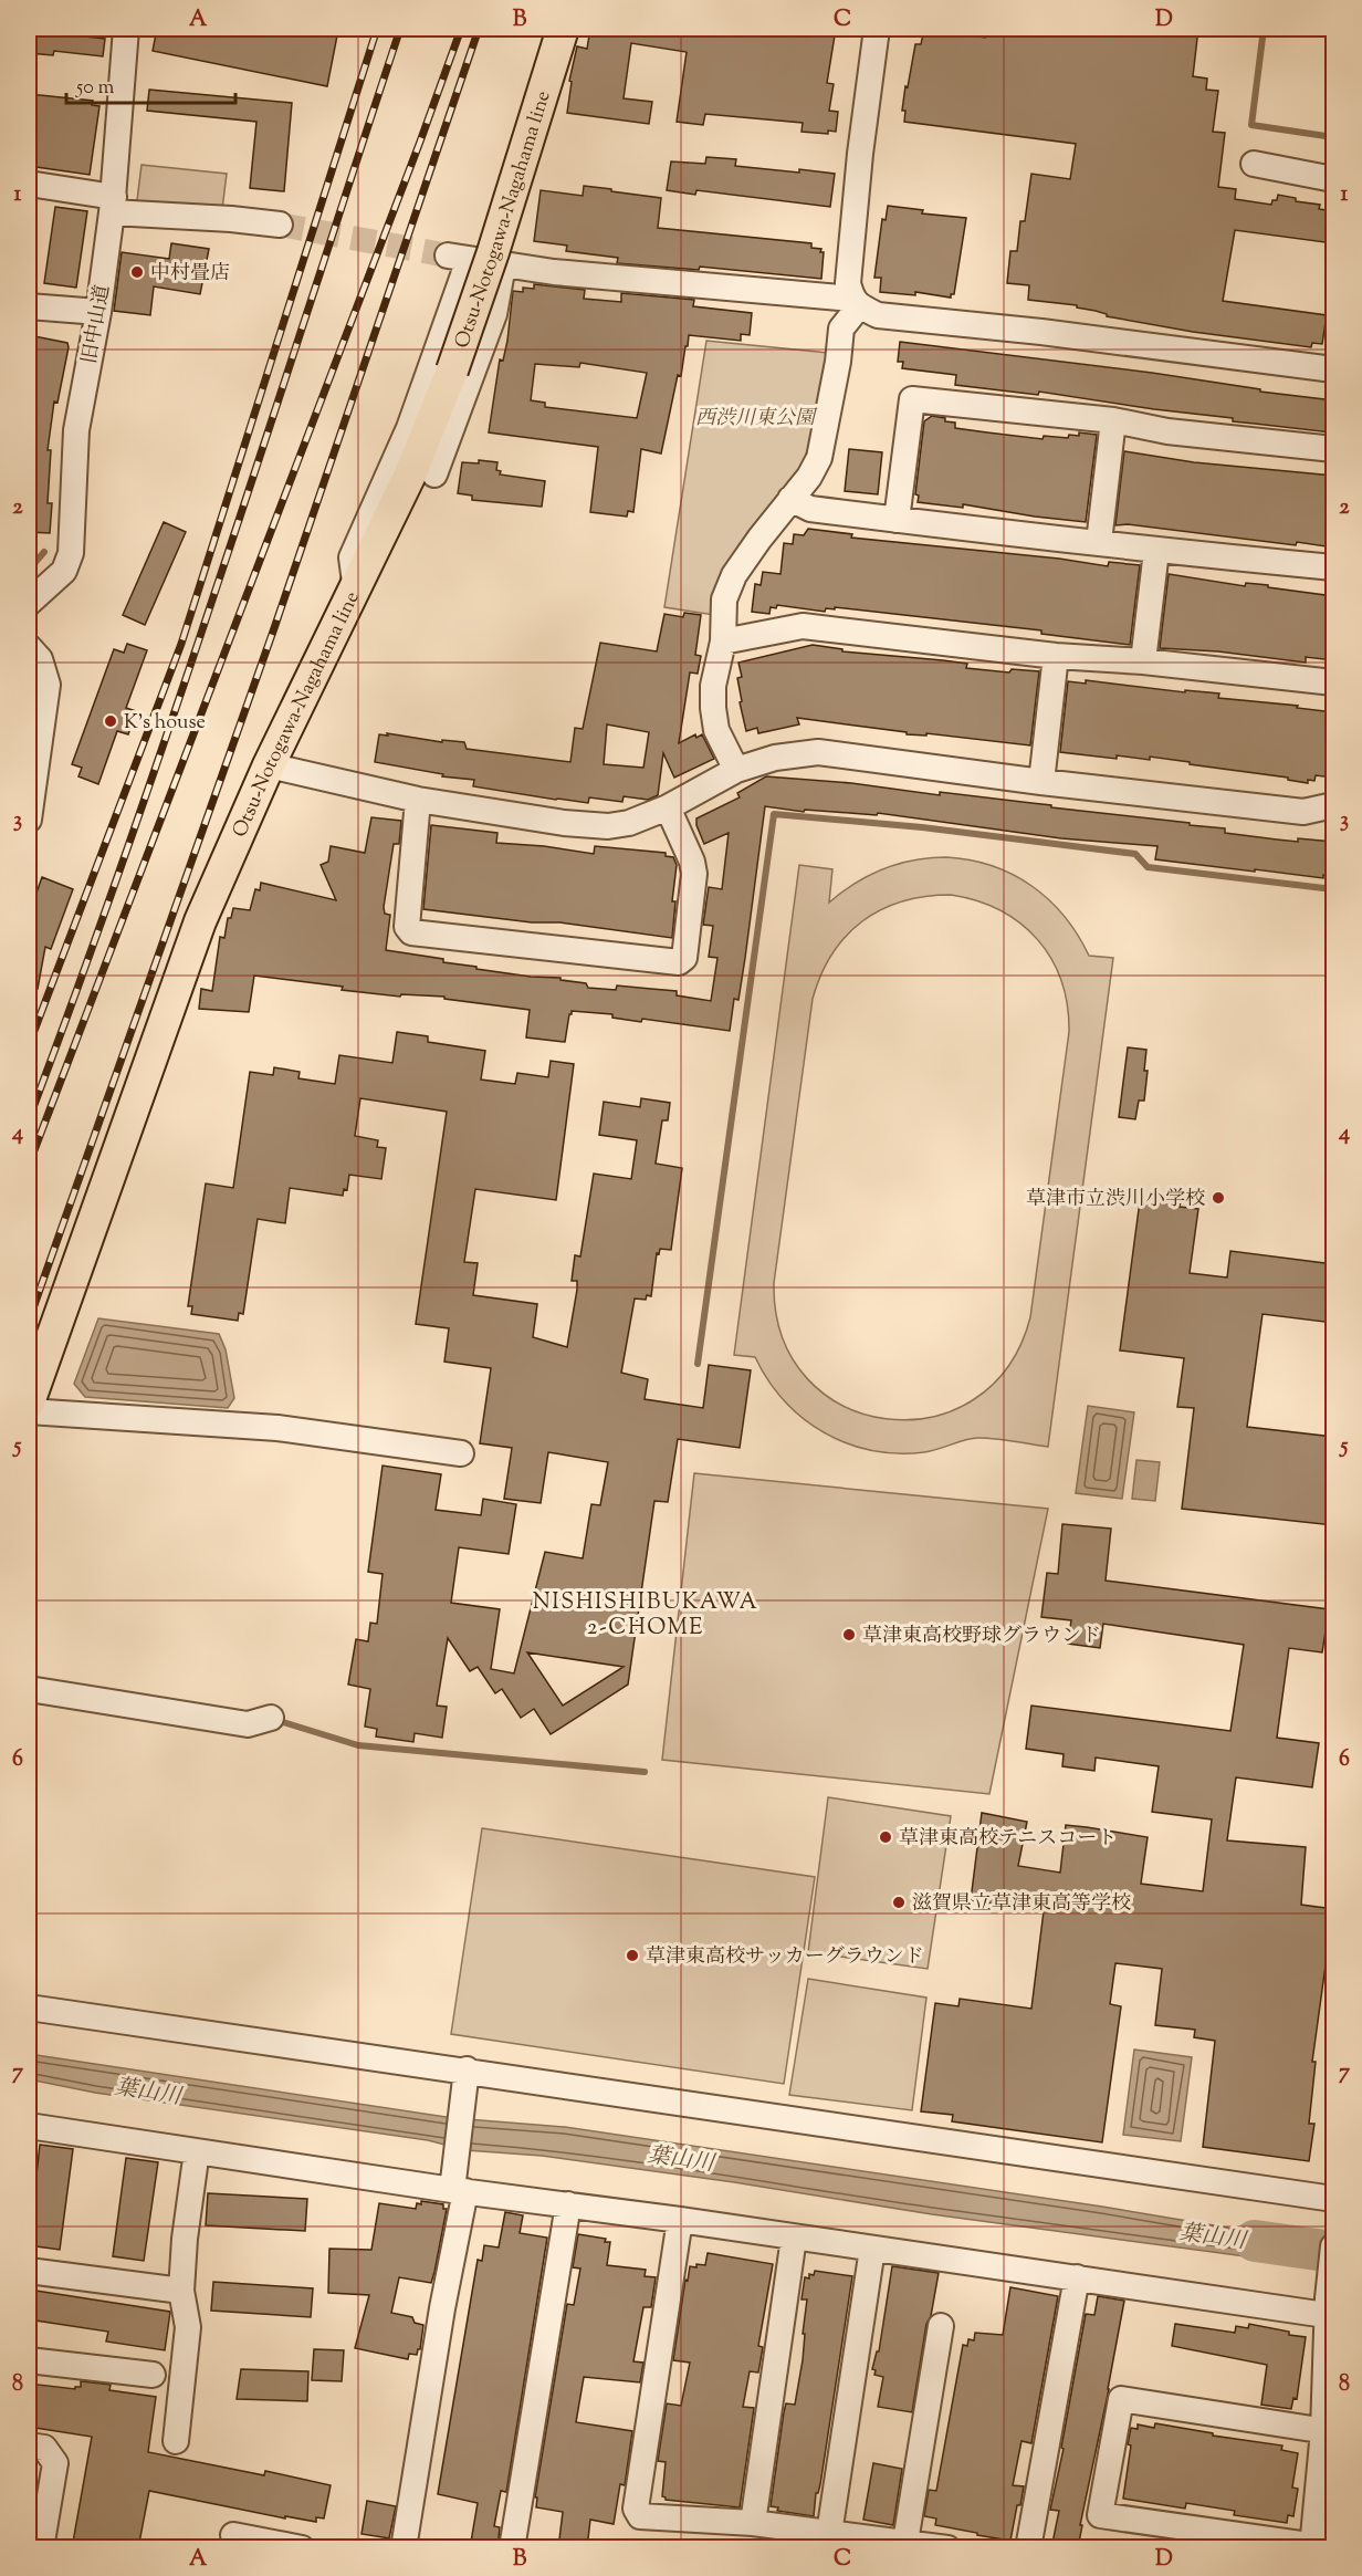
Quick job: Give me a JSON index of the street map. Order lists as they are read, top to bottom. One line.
{"streets":{"main road":["Otsu-Notogawa-Nagahama line"],"street":["旧中山道"]},"districts":["NISHISHIBUKAWA 2-CHOME"],"water":["葉山川"],"parks":["西渋川東公園"],"places":["中村畳店","K's house","草津市立渋川小学校","草津東高校野球グラウンド","草津東高校テニスコート","滋賀県立草津東高等学校","草津東高校サッカーグラウンド"],"scale_bar":"50 m","grid":{"columns":["A","B","C","D"],"rows":["1","2","3","4","5","6","7","8"]}}
